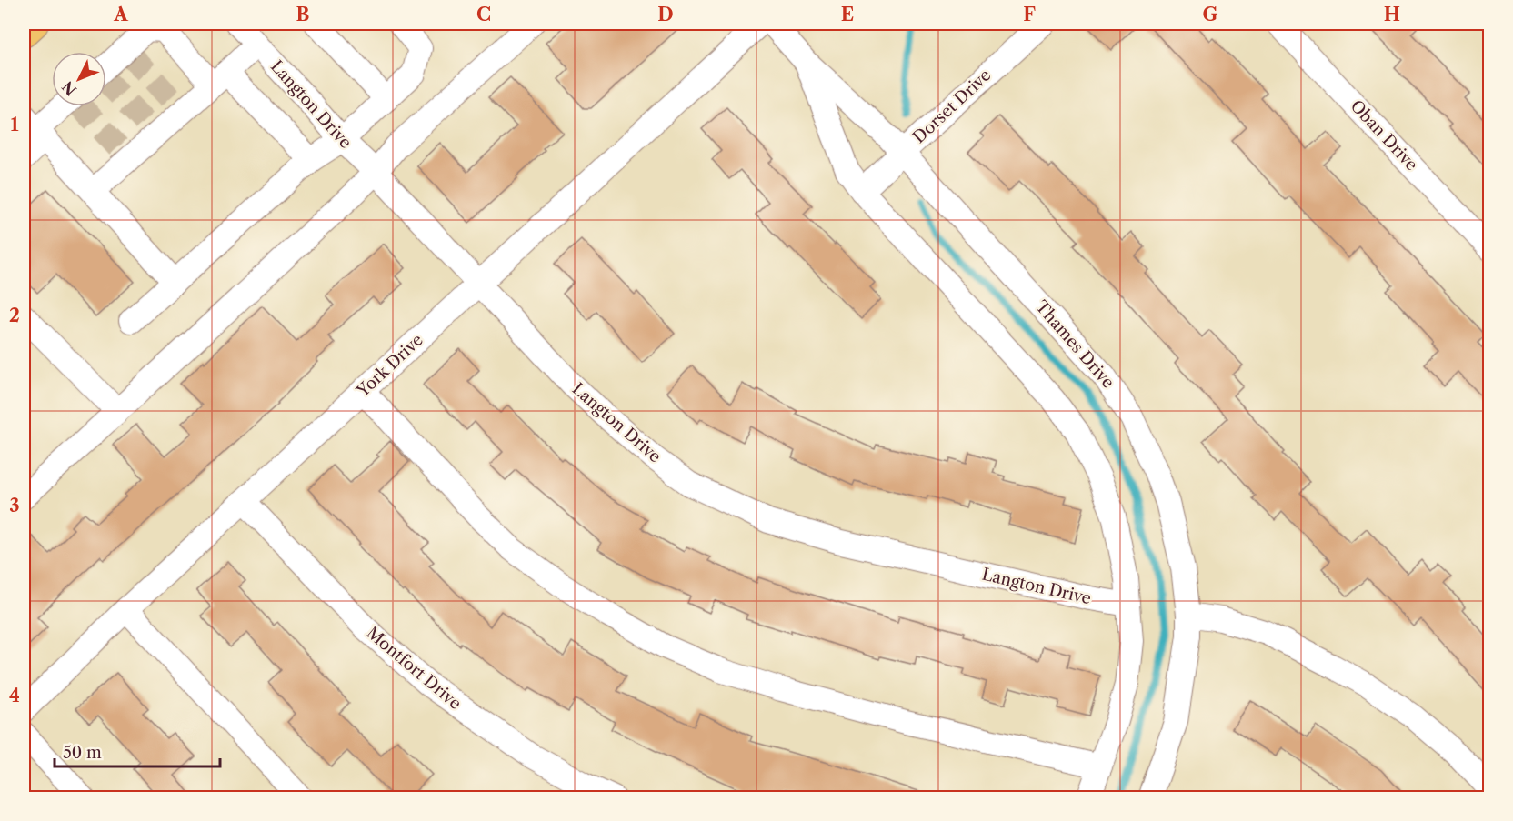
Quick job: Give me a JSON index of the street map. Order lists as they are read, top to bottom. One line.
{"streets":{"street":["Langton Drive","Dorset Drive","Oban Drive","Thames Drive","York Drive","Montfort Drive"]},"crossings":[["Langton Drive","Thames Drive"],["Langton Drive","York Drive"],["Dorset Drive","Thames Drive"],["York Drive","Montfort Drive"]],"scale_bar":"50 m","north":"bottom left","grid":{"columns":["A","B","C","D","E","F","G","H"],"rows":["1","2","3","4"]}}
